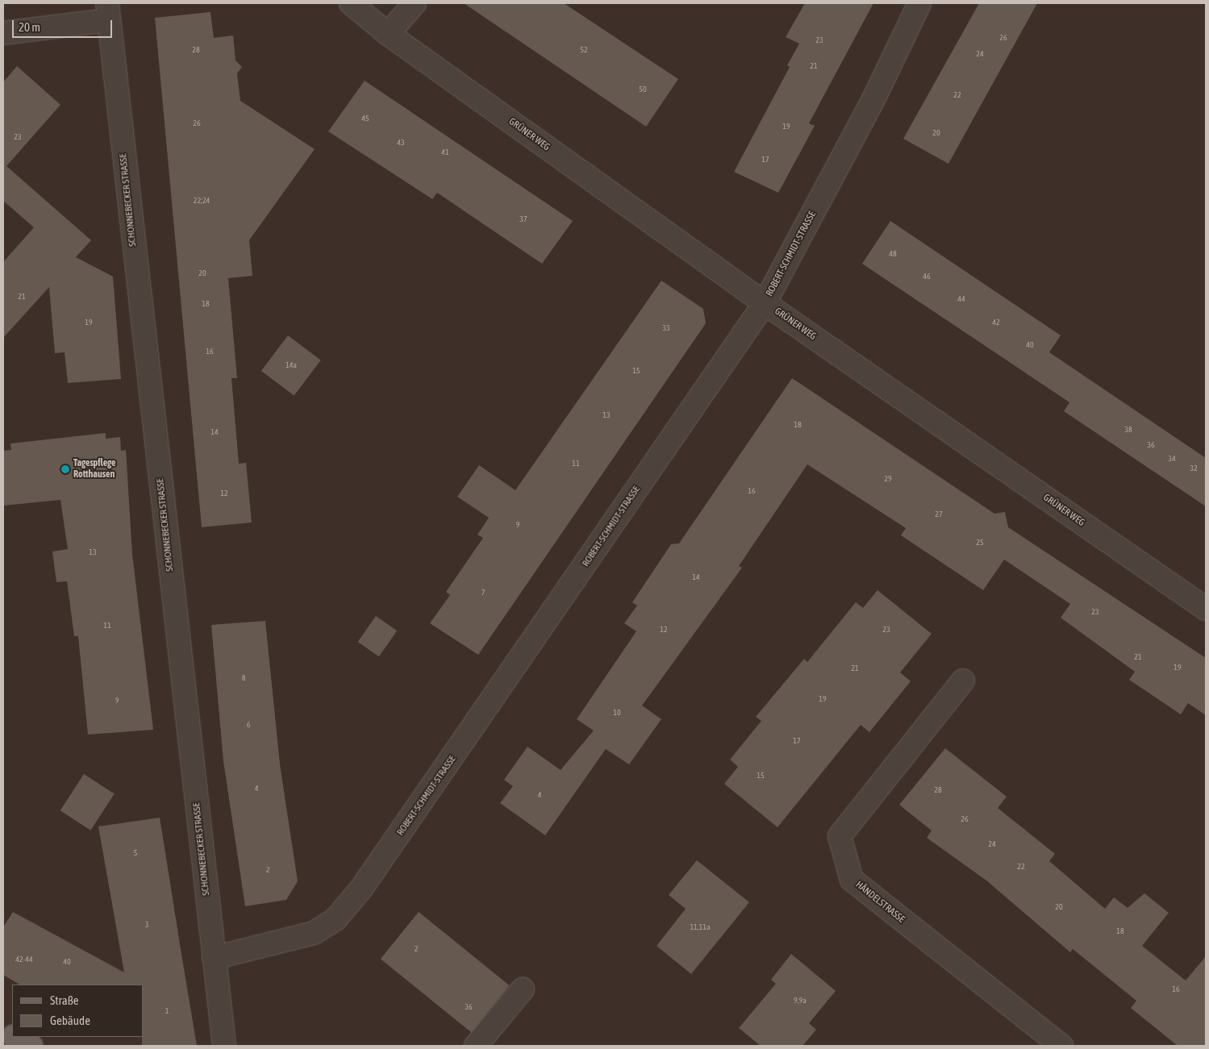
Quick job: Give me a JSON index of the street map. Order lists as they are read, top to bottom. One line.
{"streets":{"street":["GRÜNER WEG","SCHONNEBECKER STRASSE","ROBERT-SCHMIDT-STRASSE","HÄNDELSTRASSE"]},"crossings":[["GRÜNER WEG","ROBERT-SCHMIDT-STRASSE"],["SCHONNEBECKER STRASSE","ROBERT-SCHMIDT-STRASSE"]],"places":["Tagespflege Rotthausen"],"house_numbers":["26","23","28","52","24","21","50","22","45","26","19","20","23","43","41","17","22;24","37","48","20","46","21","44","18","19","42","33","40","16","14a","15","13","18","38","14","36","34","11","32","29","16","12","27","9","25","13","14","7","23","11","12","23","21","19","21","8","19","9","10","6","17","15","4","28","4","26","24","5","22","2","20","3","11,11a","18","2","42-44","40","16","9,9a","36","1"],"legend":["Straße","Gebäude"],"scale_bar":"20 m"}
